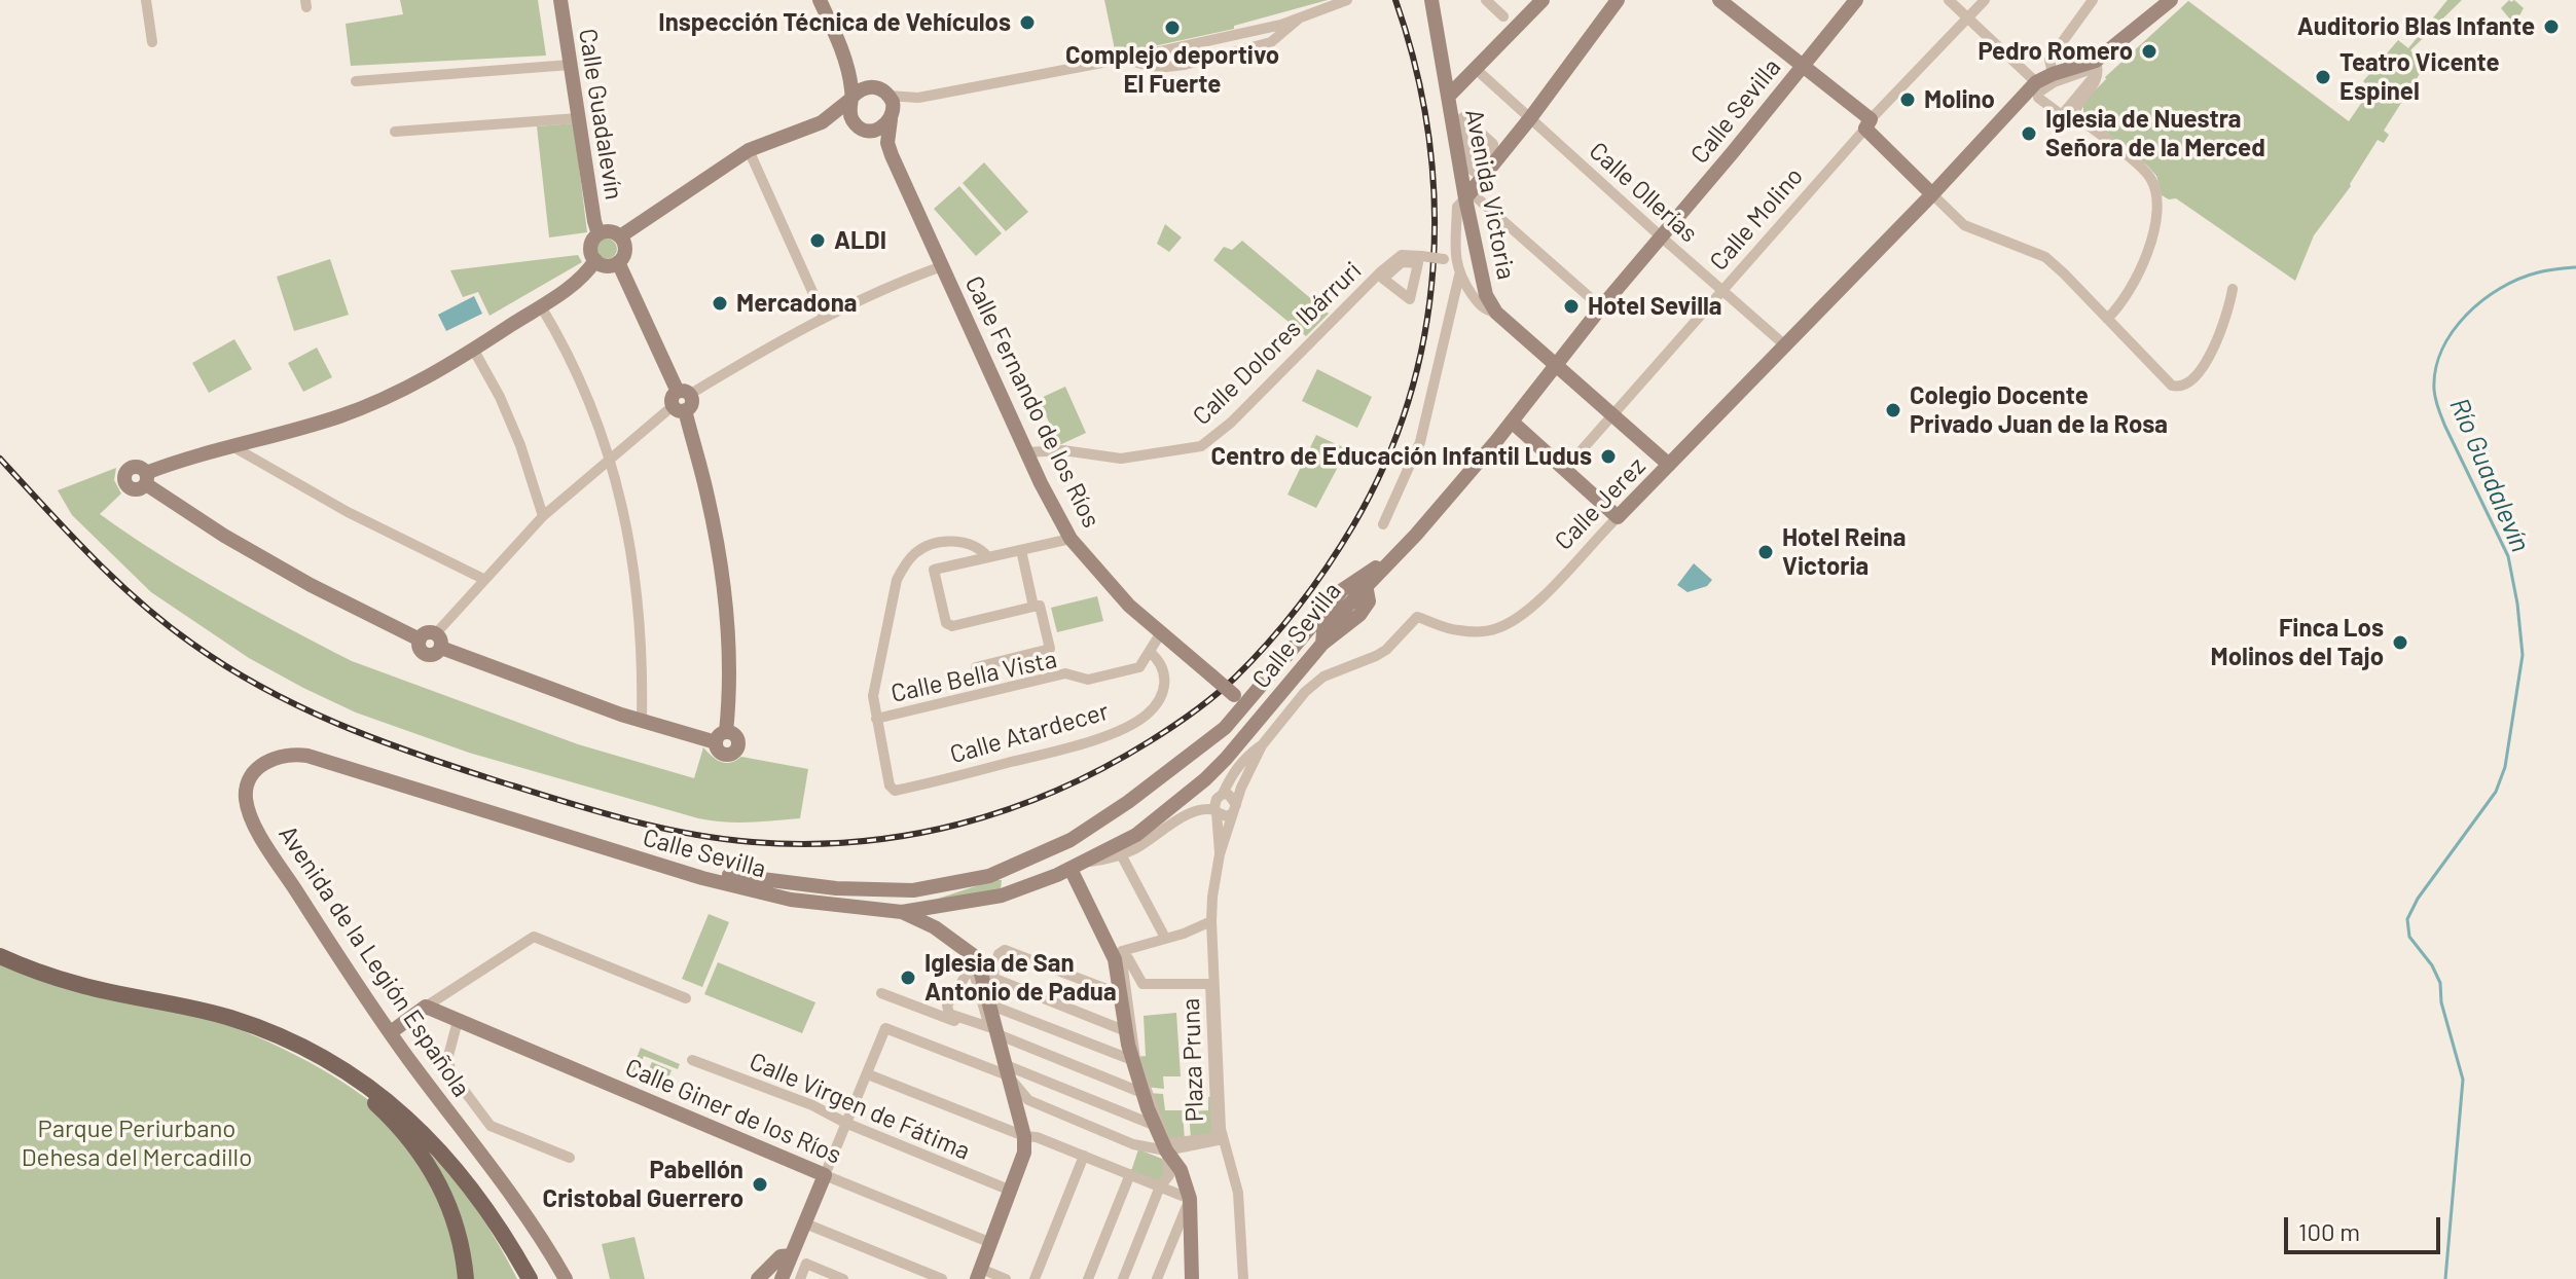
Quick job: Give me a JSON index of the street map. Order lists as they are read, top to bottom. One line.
{"streets":{"main road":["Calle Sevilla","Calle Guadalevín","Avenida Victoria","Calle Fernando de los Ríos","Calle Jerez","Avenida de la Legión Española","Calle Giner de los Ríos"],"street":["Calle Ollerías","Calle Molino","Calle Dolores Ibárruri","Calle Bella Vista","Calle Atardecer","Plaza Pruna","Calle Virgen de Fátima"]},"crossings":[["Calle Sevilla","Calle Ollerías"],["Calle Sevilla","Avenida Victoria"],["Calle Sevilla","Calle Fernando de los Ríos"],["Calle Sevilla","Avenida de la Legión Española"],["Calle Ollerías","Calle Molino"],["Calle Ollerías","Calle Jerez"],["Avenida Victoria","Calle Molino"],["Avenida Victoria","Calle Jerez"],["Calle Dolores Ibárruri","Calle Fernando de los Ríos"],["Calle Fernando de los Ríos","Calle Bella Vista"],["Calle Bella Vista","Calle Atardecer"]],"water":["Río Guadalevín"],"parks":["Parque Periurbano Dehesa del Mercadillo"],"places":["Inspección Técnica de Vehículos","Auditorio Blas Infante","Complejo deportivo El Fuerte","Pedro Romero","Teatro Vicente Espinel","Molino","Iglesia de Nuestra Señora de la Merced","ALDI","Mercadona","Hotel Sevilla","Colegio Docente Privado Juan de la Rosa","Centro de Educación Infantil Ludus","Hotel Reina Victoria","Finca Los Molinos del Tajo","Iglesia de San Antonio de Padua","Pabellón Cristobal Guerrero"],"scale_bar":"100 m"}
